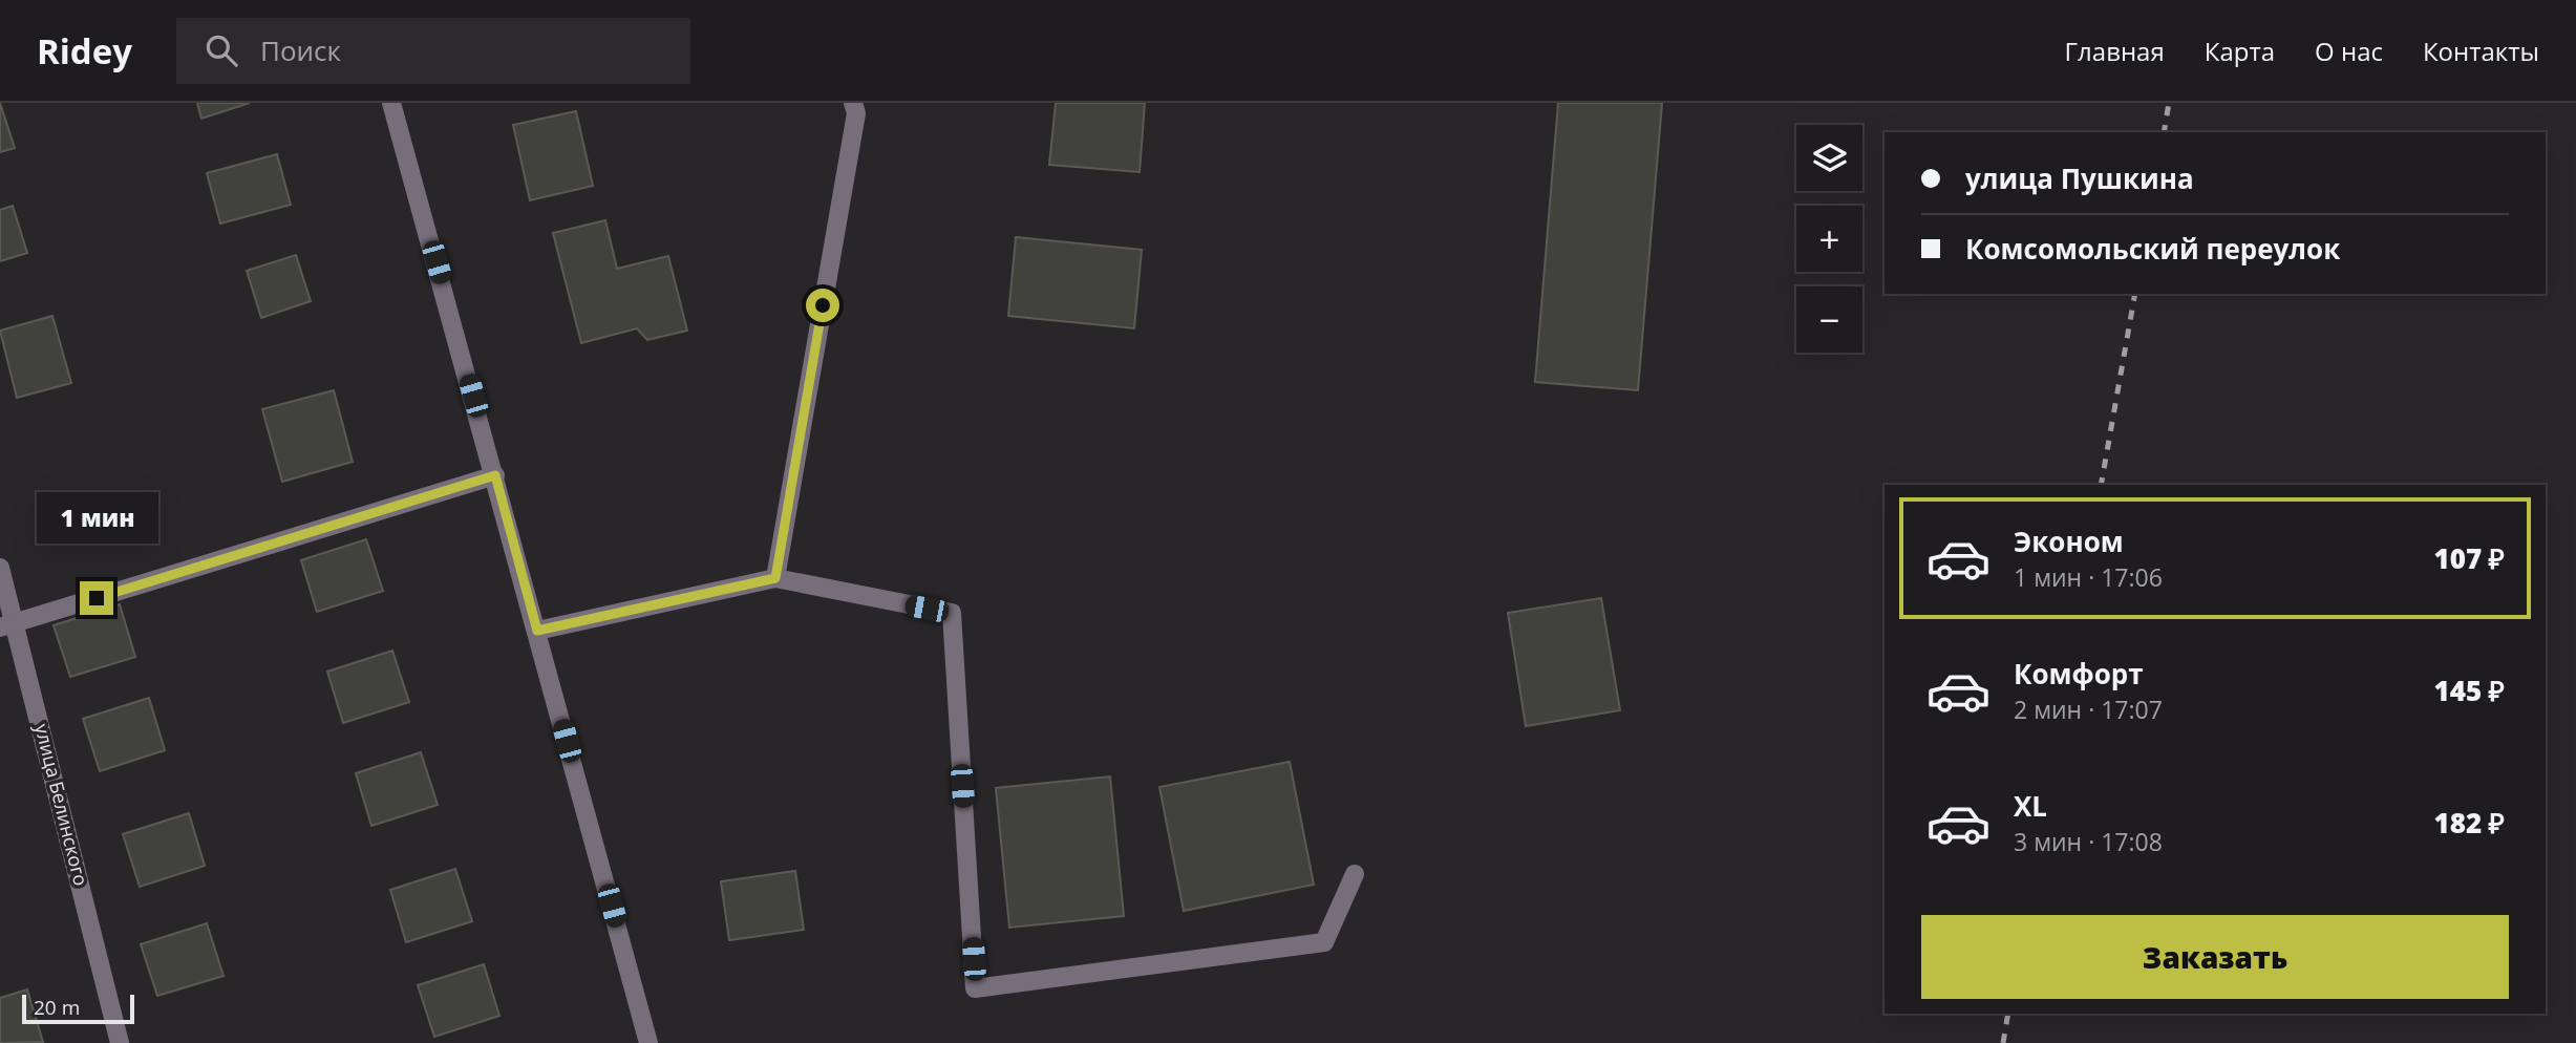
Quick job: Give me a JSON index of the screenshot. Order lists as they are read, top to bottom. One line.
{"streets":{"street":["улица Белинского"]},"scale_bar":"20 m","page":{"header":"Ridey","search":"Поиск","nav":["Главная","Карта","О нас","Контакты"],"map_buttons":["+","−"],"banner":["улица Пушкина","Комсомольский переулок"],"bubble":"1 мин","list":[{"name":"Эконом","note":"1 мин · 17:06","value":"107 ₽"},{"name":"Комфорт","note":"2 мин · 17:07","value":"145 ₽"},{"name":"XL","note":"3 мин · 17:08","value":"182 ₽"}],"buttons":"Заказать","scale":"20 m"}}
